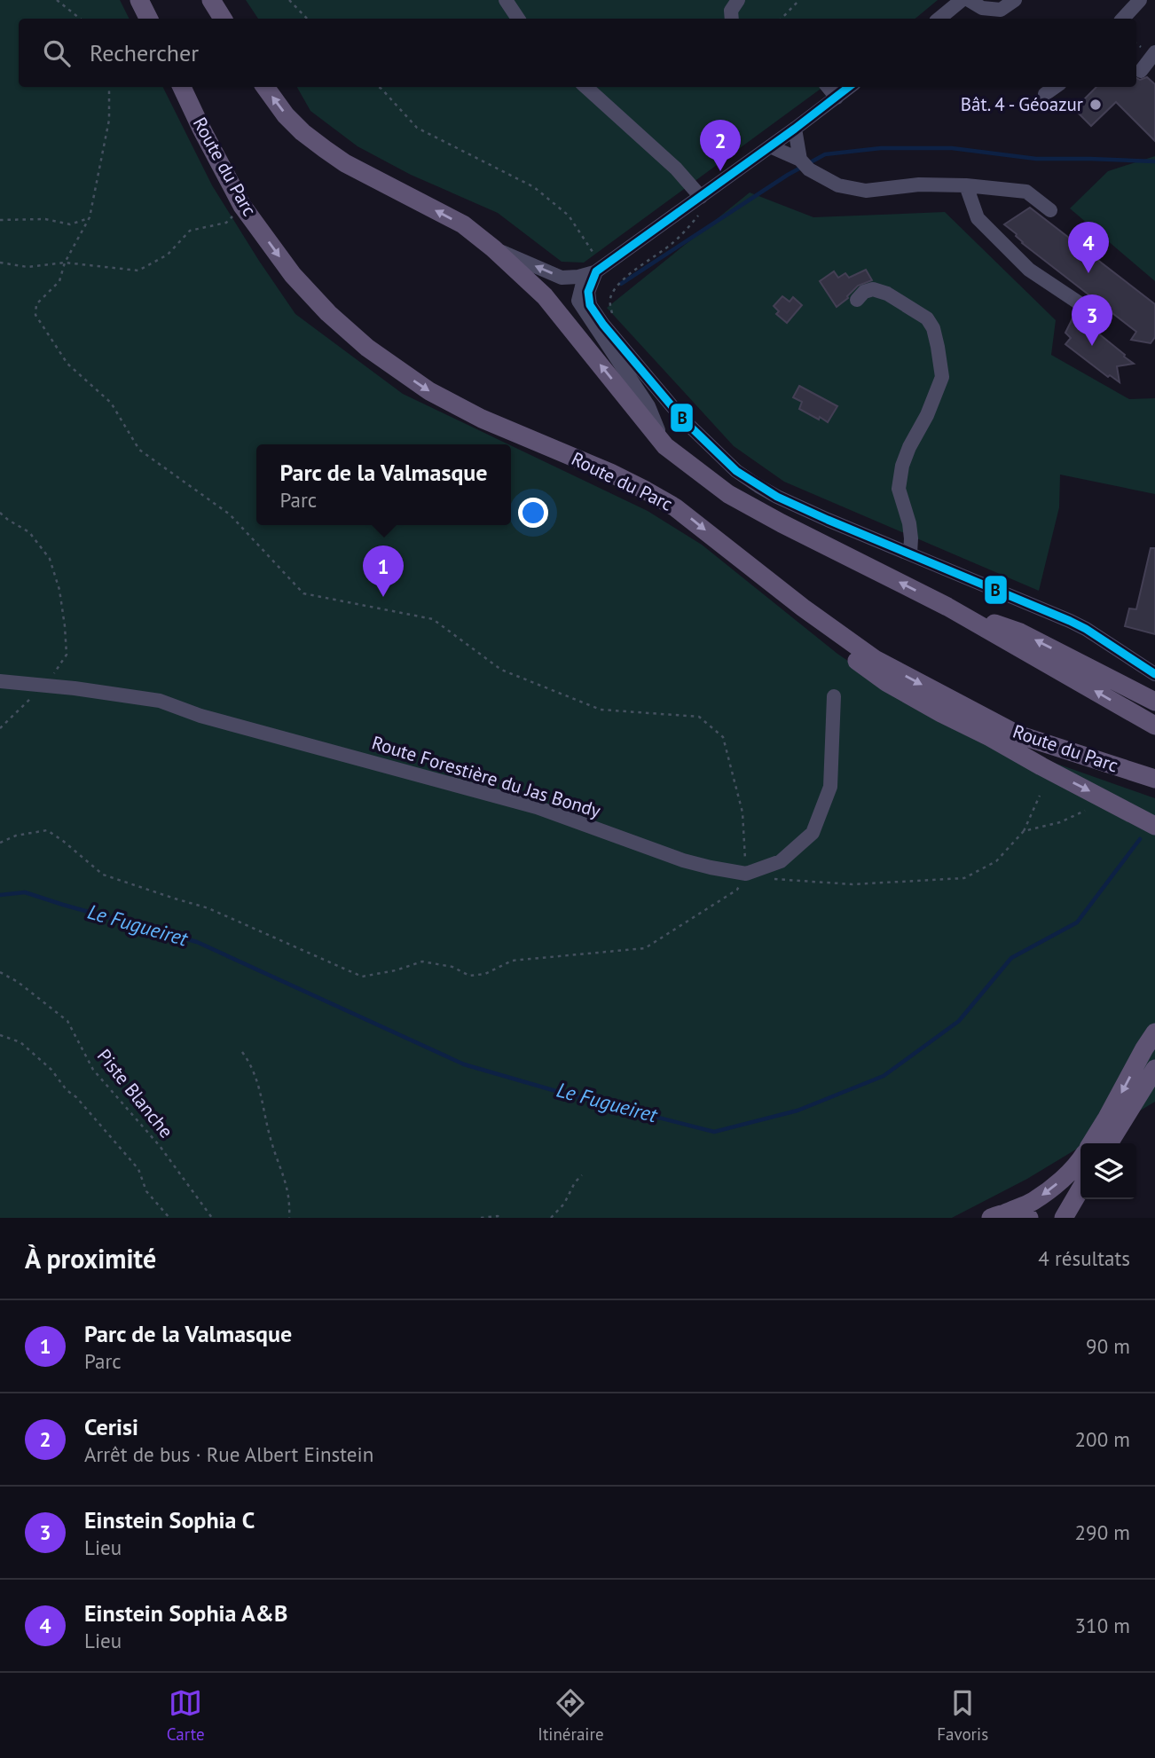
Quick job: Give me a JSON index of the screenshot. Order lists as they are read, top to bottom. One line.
{"streets":{"main road":["Route du Parc"],"street":["Route Forestière du Jas Bondy"],"path":["Piste Blanche"]},"water":["Le Fugueiret"],"places":["Bât. 4 - Géoazur"],"lines":["transit line B"],"page":{"search":"Rechercher","pins":["2","4","3","1"],"popup":["Parc de la Valmasque","Parc"],"heading":["À proximité","4 résultats"],"list":[{"mark":"1","name":"Parc de la Valmasque","note":"Parc","value":"90 m"},{"mark":"2","name":"Cerisi","note":"Arrêt de bus · Rue Albert Einstein","value":"200 m"},{"mark":"3","name":"Einstein Sophia C","note":"Lieu","value":"290 m"},{"mark":"4","name":"Einstein Sophia A&B","note":"Lieu","value":"310 m"}],"nav":["Carte","Itinéraire","Favoris"]}}
